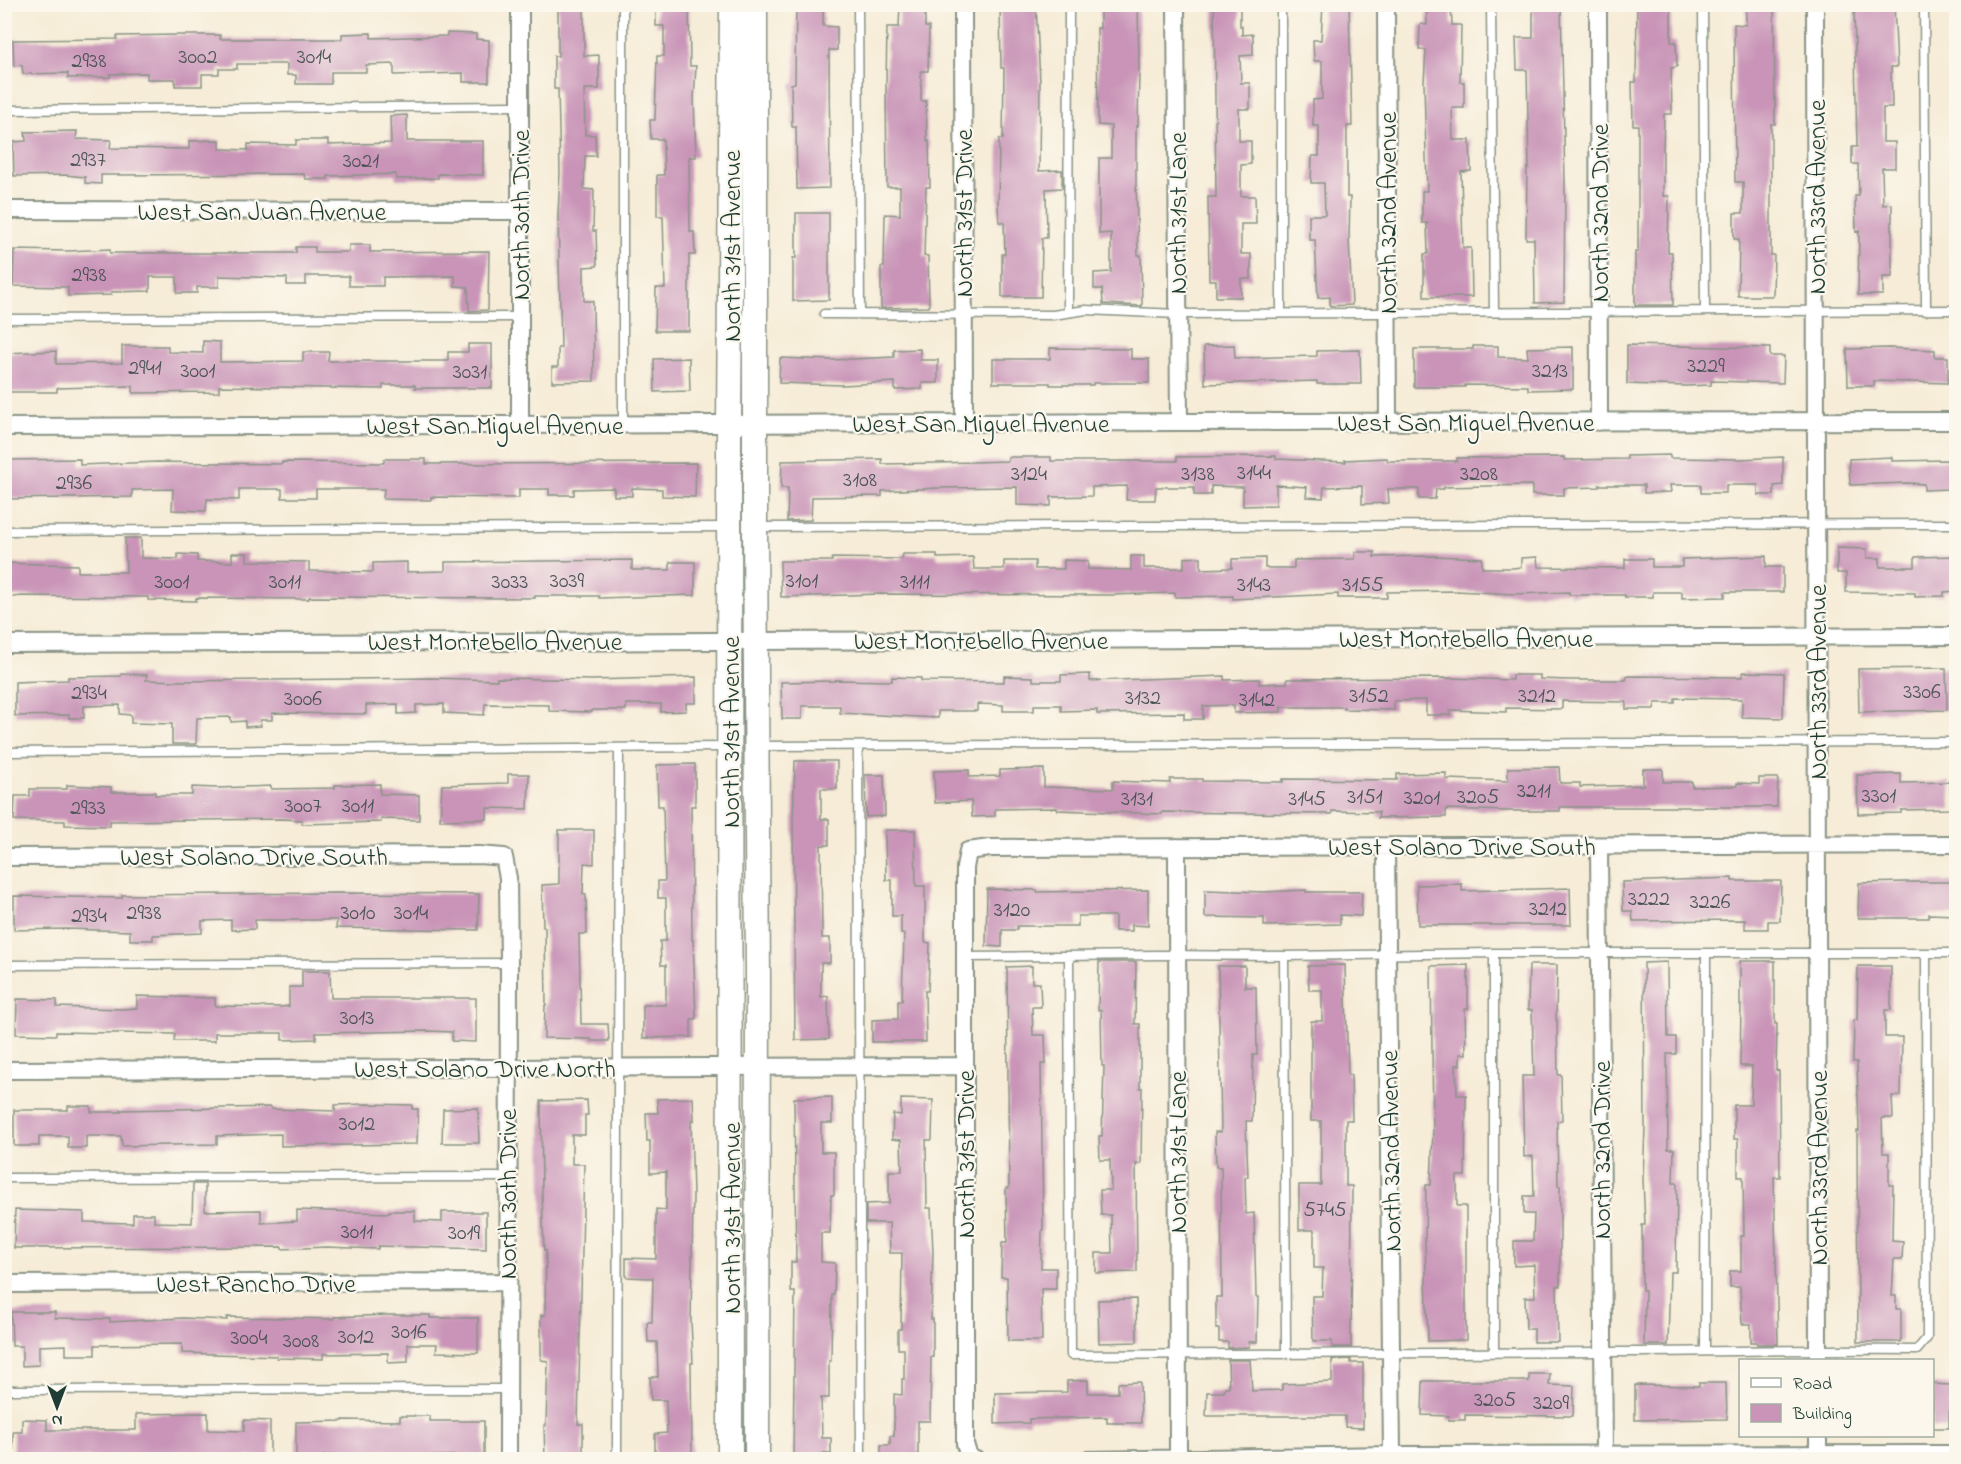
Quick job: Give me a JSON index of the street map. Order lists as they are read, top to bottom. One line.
{"streets":{"street":["North 33rd Avenue","West San Juan Avenue","North 31st Drive","North 31st Lane","North 32nd Avenue","North 32nd Drive","North 30th Drive","North 31st Avenue","West San Miguel Avenue","West Montebello Avenue","West Solano Drive South","West Solano Drive North","West Rancho Drive"]},"crossings":[["North 33rd Avenue","West San Miguel Avenue"],["North 33rd Avenue","West Montebello Avenue"],["North 33rd Avenue","West Solano Drive South"],["West San Juan Avenue","North 30th Drive"],["North 31st Drive","West San Miguel Avenue"],["North 31st Drive","West Solano Drive South"],["North 31st Drive","West Solano Drive North"],["North 31st Lane","West San Miguel Avenue"],["North 31st Lane","West Solano Drive South"],["North 32nd Avenue","West San Miguel Avenue"],["North 32nd Avenue","West Solano Drive South"],["North 32nd Drive","West San Miguel Avenue"],["North 32nd Drive","West Solano Drive South"],["North 30th Drive","West San Miguel Avenue"],["North 30th Drive","West Solano Drive South"],["North 30th Drive","West Solano Drive North"],["North 30th Drive","West Rancho Drive"],["North 31st Avenue","West San Miguel Avenue"],["North 31st Avenue","West Montebello Avenue"],["North 31st Avenue","West Solano Drive North"]],"house_numbers":["3002","3014","2938","2937","3021","2938","3229","2941","3001","3213","3031","3144","3124","3138","3208","3108","2936","3039","3101","3001","3011","3033","3111","3143","3155","3306","2934","3152","3212","3132","3006","3142","3211","3301","3151","3205","3201","3131","3145","3007","3011","2933","3222","3226","3212","3120","2938","3010","3014","2934","3013","3012","5745","3011","3019","3016","3012","3004","3008","3205","3209"],"legend":["Road","Building"],"north":"bottom"}
